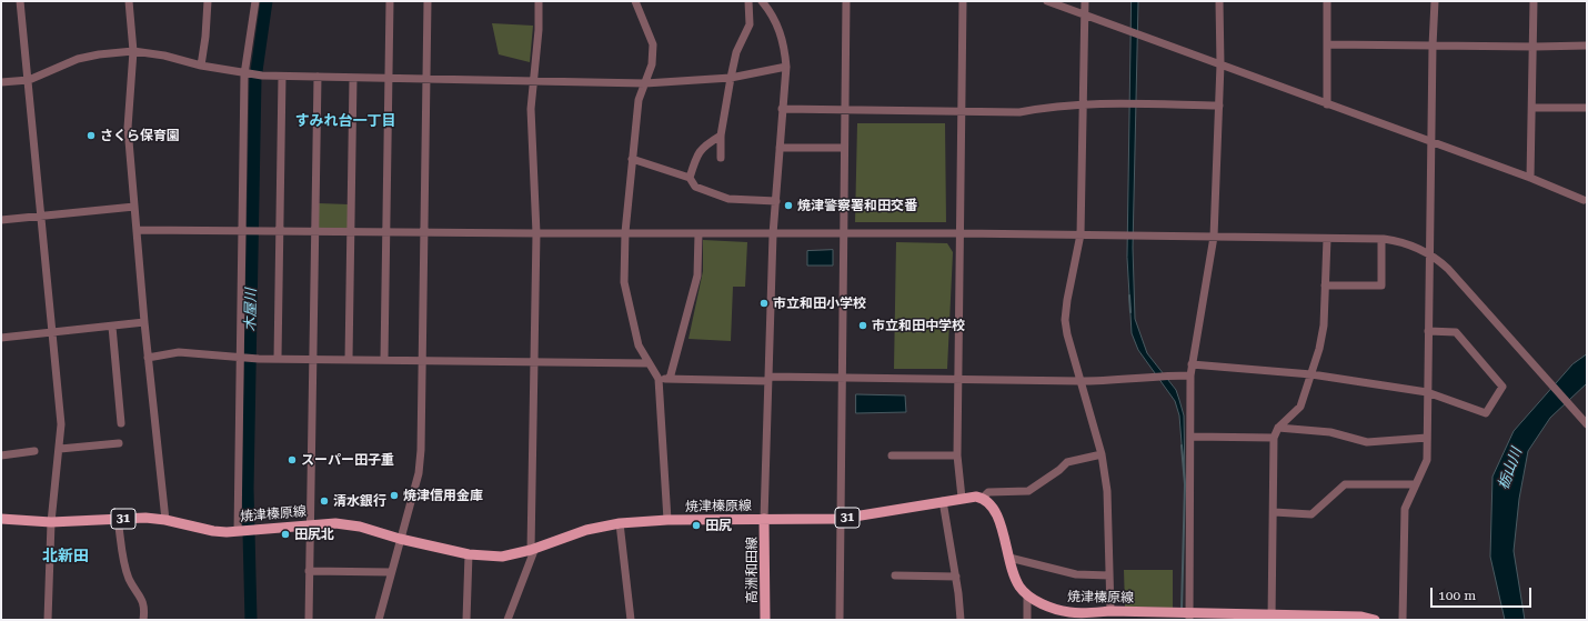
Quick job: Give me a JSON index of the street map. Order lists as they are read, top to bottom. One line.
{"streets":{"main road":["焼津榛原線","31","高洲和田線"]},"crossings":[["焼津榛原線","高洲和田線"]],"districts":["すみれ台一丁目","北新田"],"water":["木屋川","栃山川"],"places":["さくら保育園","焼津警察署和田交番","市立和田小学校","市立和田中学校","スーパー田子重","焼津信用金庫","清水銀行","田尻","田尻北"],"scale_bar":"100 m"}
